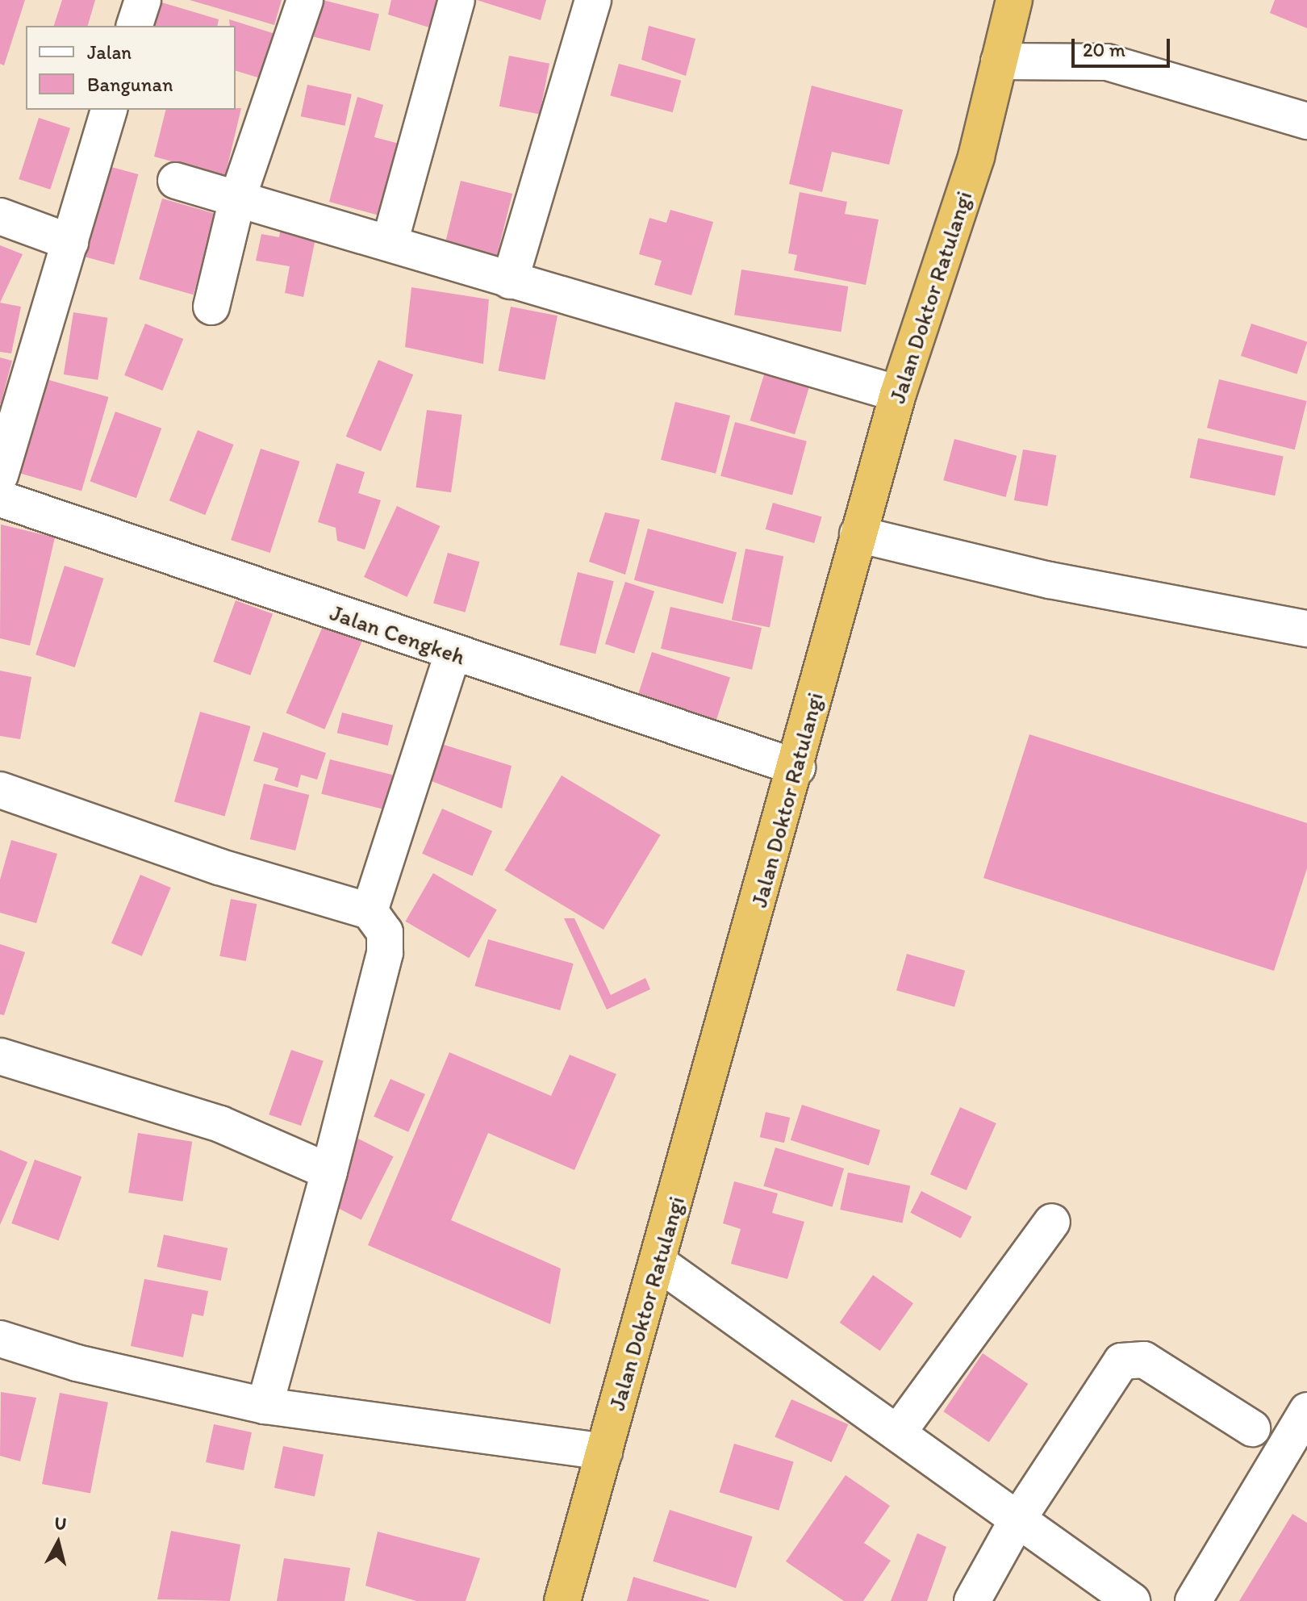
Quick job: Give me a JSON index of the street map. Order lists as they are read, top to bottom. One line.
{"streets":{"highway":["Jalan Doktor Ratulangi"],"street":["Jalan Cengkeh"]},"crossings":[["Jalan Doktor Ratulangi","Jalan Cengkeh"]],"legend":["Jalan","Bangunan"],"scale_bar":"20 m","north":"top"}
